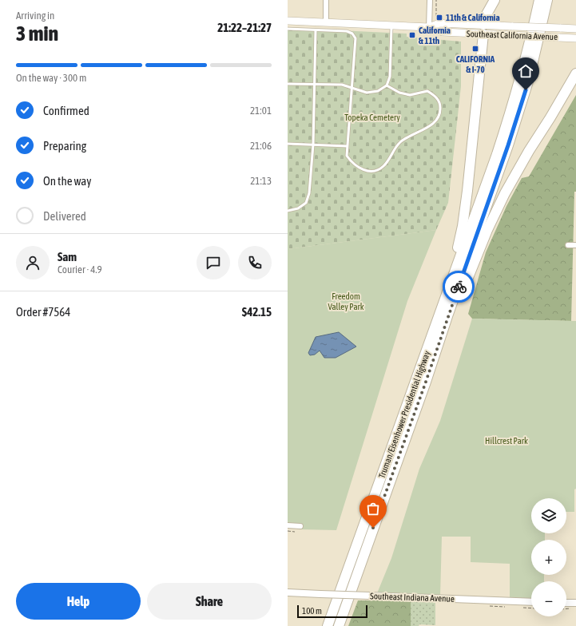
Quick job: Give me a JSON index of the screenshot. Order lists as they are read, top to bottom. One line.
{"streets":{"highway":["Truman/Eisenhower Presidential Highway"],"main road":["Southeast California Avenue"],"street":["Southeast Indiana Avenue"]},"parks":["Topeka Cemetery","Freedom Valley Park","Hillcrest Park"],"places":{"transit":["11th & California","California & 11th","CALIFORNIA & I-70"]},"scale_bar":"100 m","page":{"heading":["3 min","Arriving in","21:22–21:27"],"panel":["Sam","Courier · 4.9","Order #7564","$42.15"],"bar":"On the way · 300 m","list":[["Confirmed","21:01"],["Preparing","21:06"],["On the way","21:13"],"Delivered"],"map_buttons":["+","−"],"buttons":["Help","Share"],"scale":"100 m"}}
